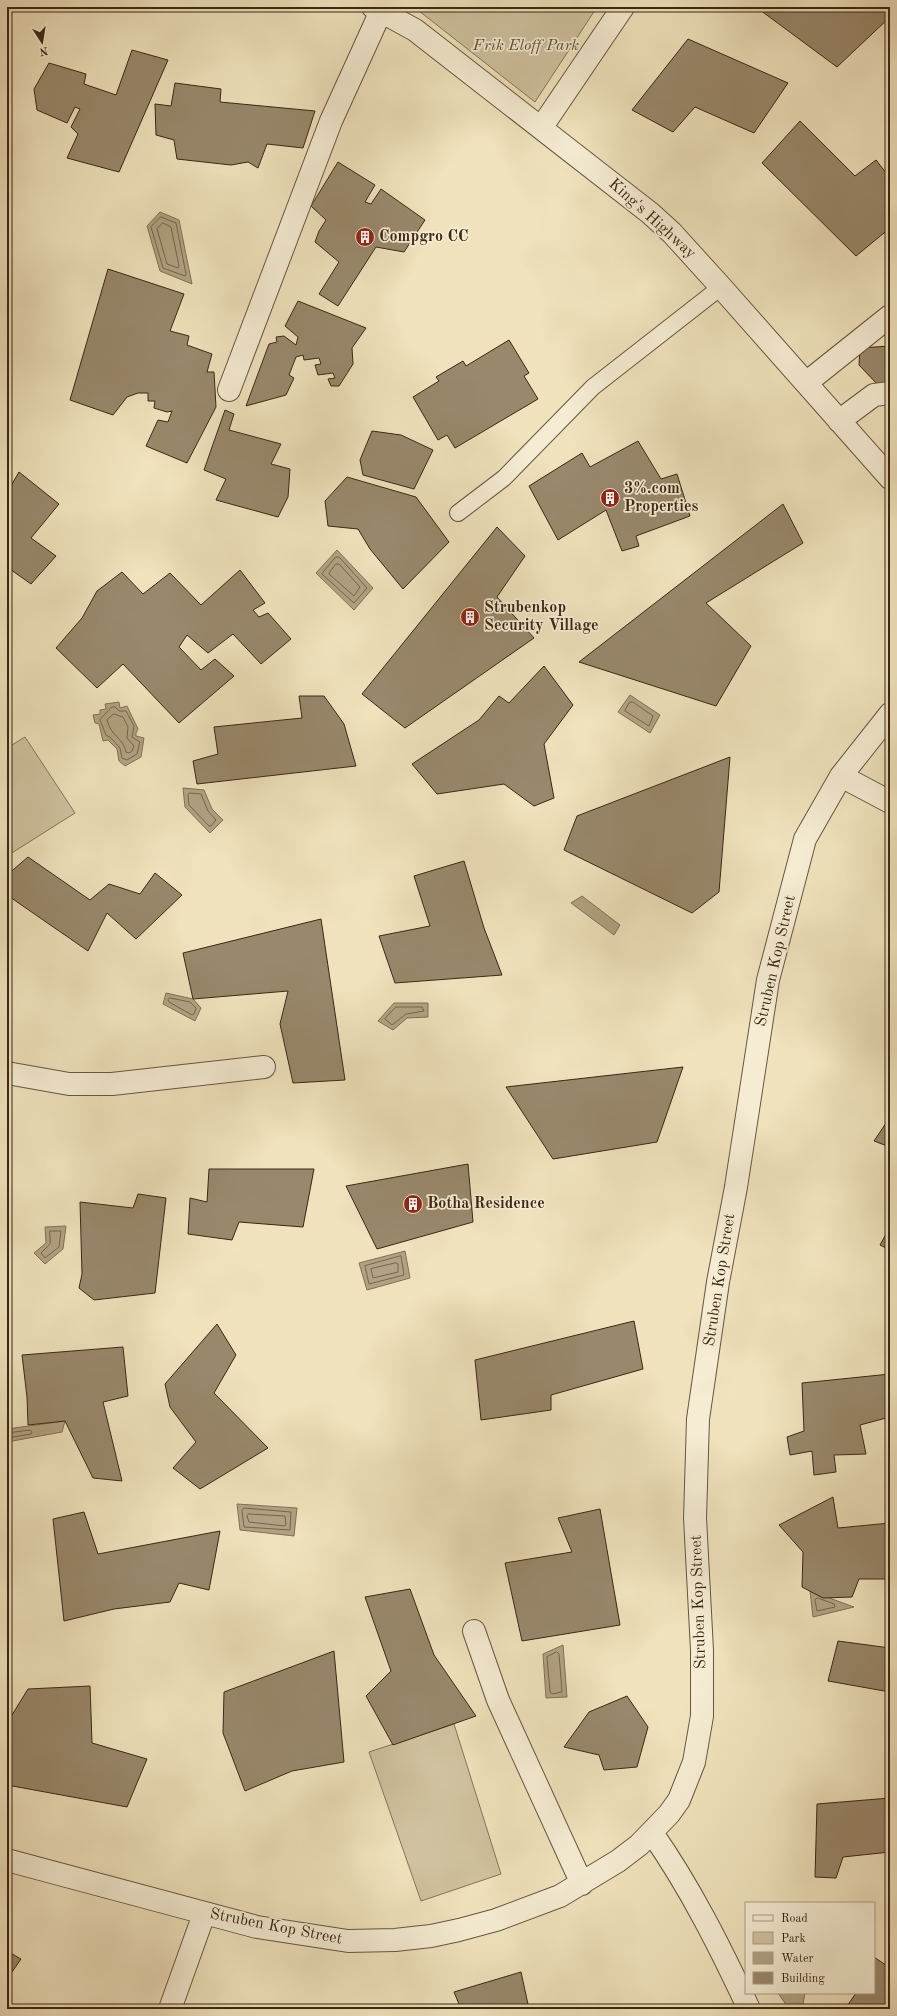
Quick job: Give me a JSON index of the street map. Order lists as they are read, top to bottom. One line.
{"streets":{"street":["King's Highway","Struben Kop Street"]},"parks":["Frik Eloff Park"],"places":{"building":["Compgro CC","3%.com Properties","Strubenkop Security Village","Botha Residence"]},"legend":["Road","Park","Water","Building"],"north":"bottom"}
